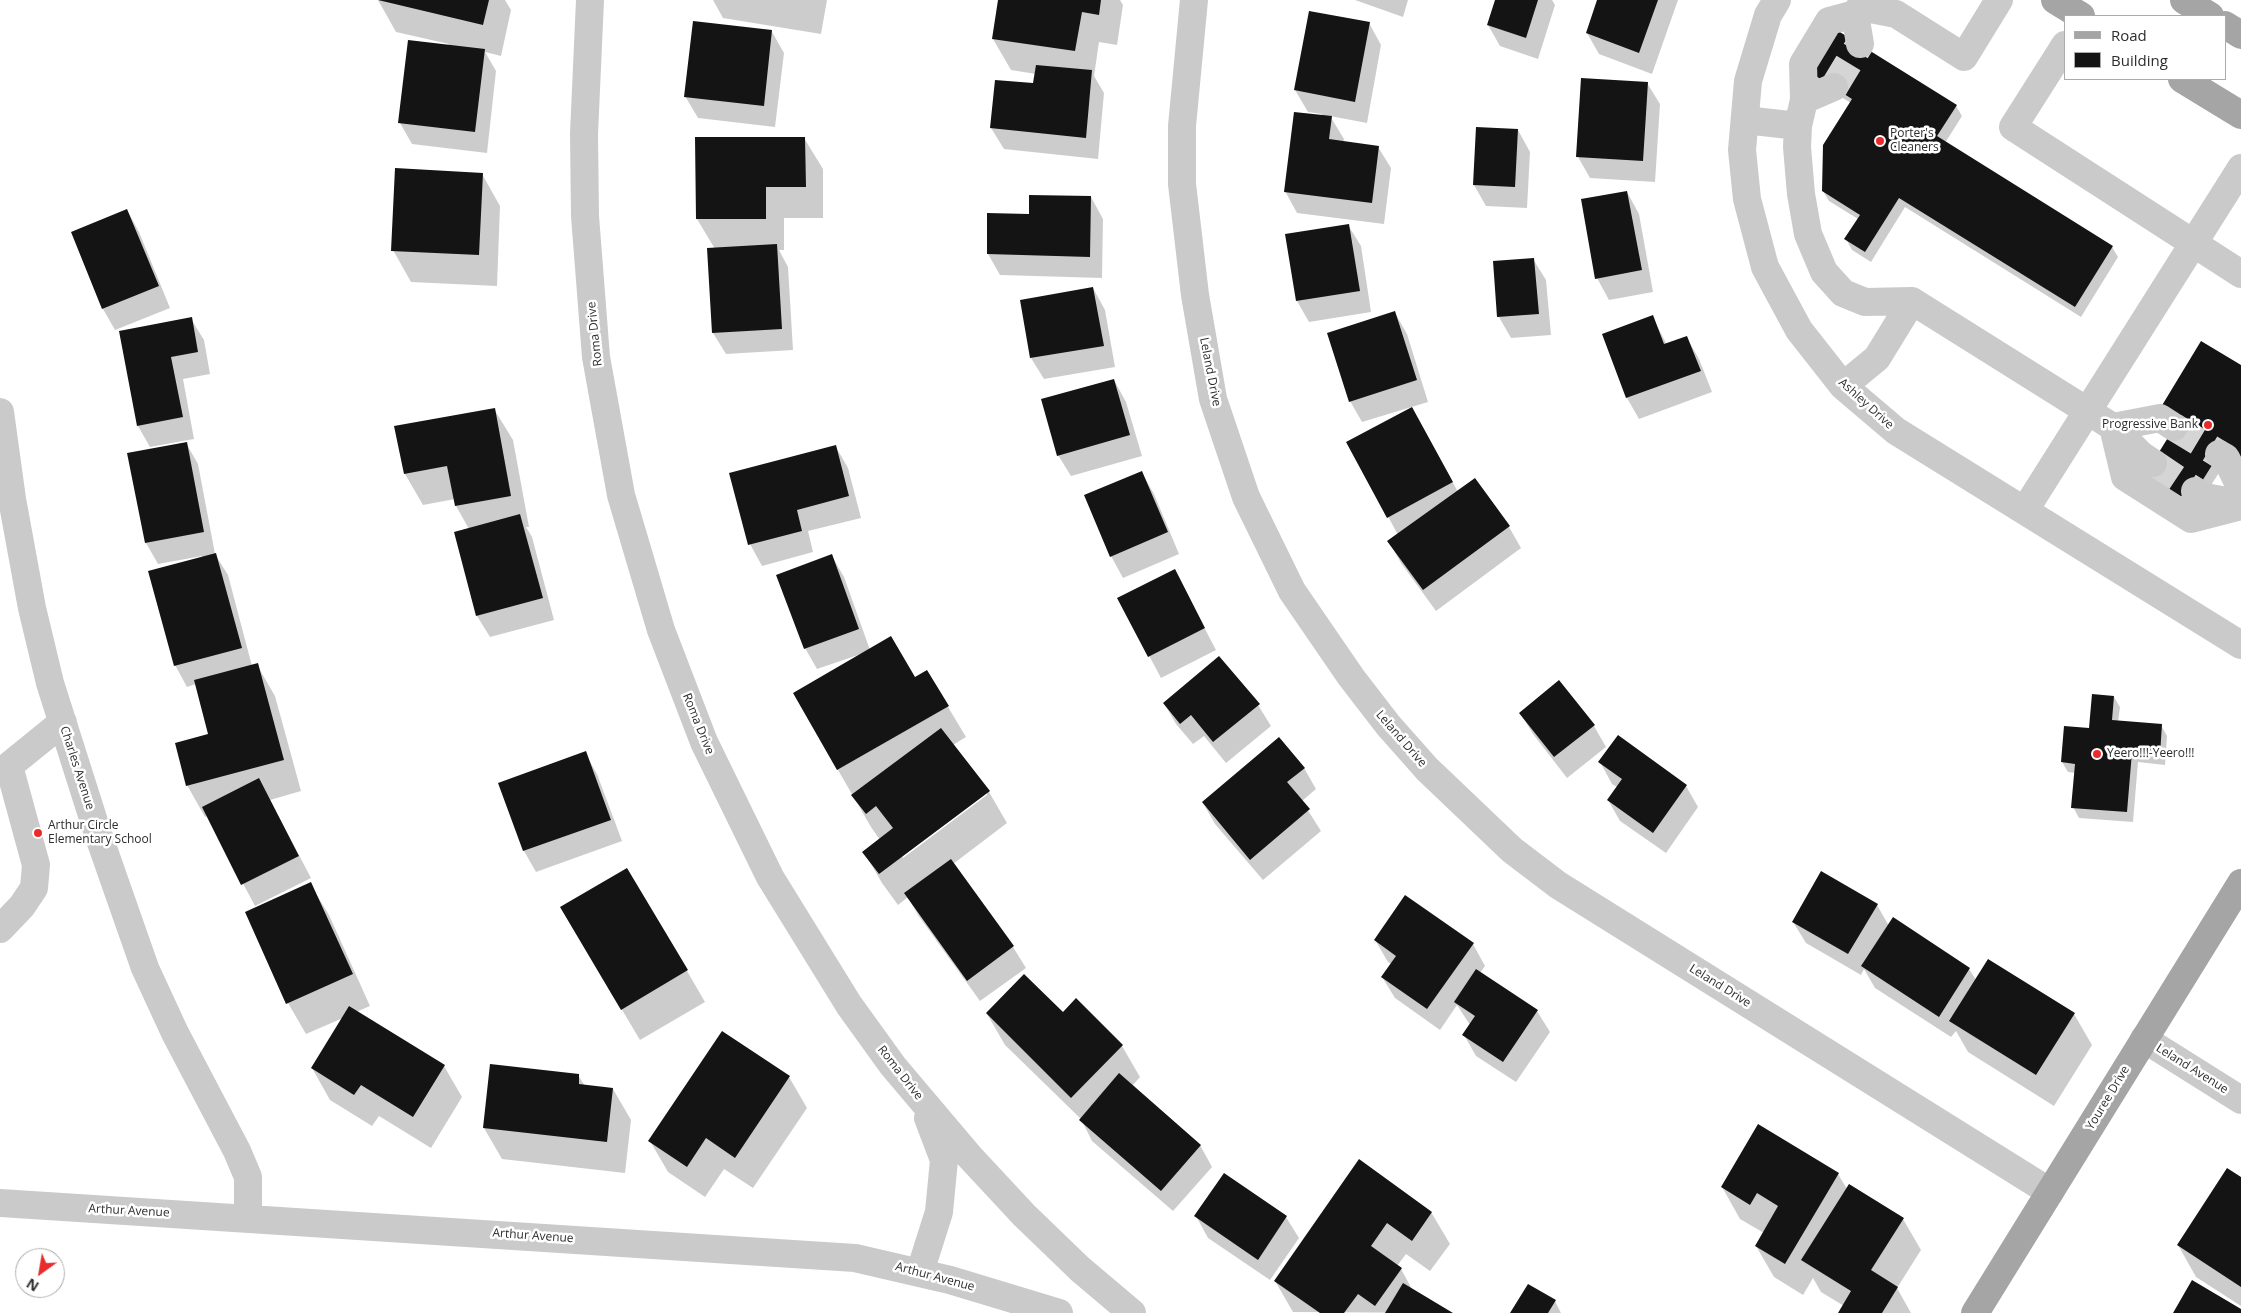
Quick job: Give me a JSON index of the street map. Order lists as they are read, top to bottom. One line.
{"streets":{"main road":["Youree Drive"],"street":["Roma Drive","Leland Drive","Ashley Drive","Charles Avenue","Leland Avenue","Arthur Avenue"]},"crossings":[["Leland Drive","Youree Drive"],["Charles Avenue","Arthur Avenue"],["Leland Avenue","Youree Drive"]],"places":["Porter's Cleaners","Progressive Bank","Yeero!!!-Yeero!!!","Arthur Circle Elementary School"],"legend":["Road","Building"],"north":"bottom left"}
